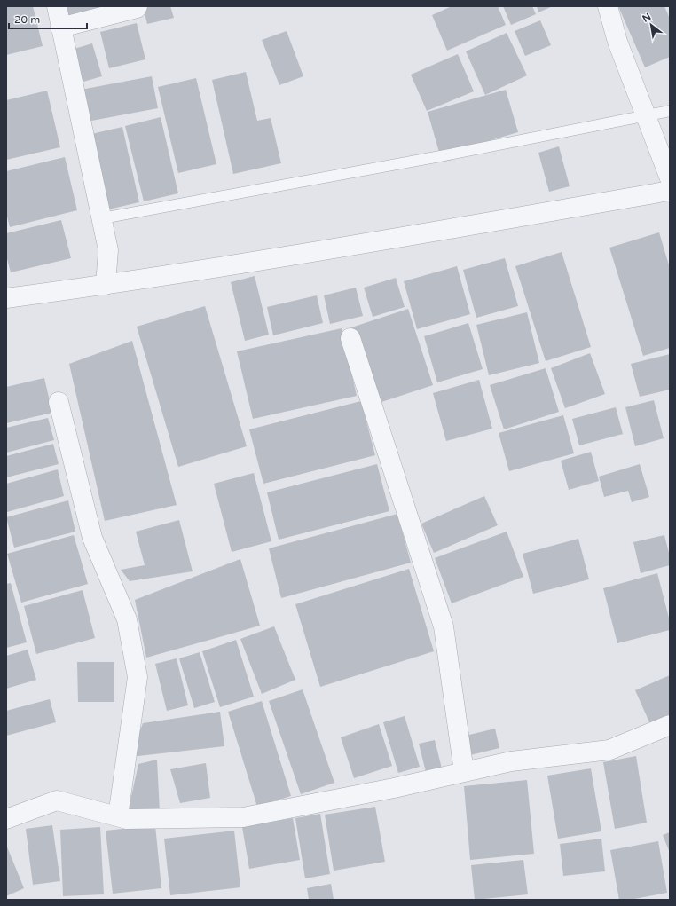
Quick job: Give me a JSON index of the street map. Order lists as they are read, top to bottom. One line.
{"scale_bar":"20 m","north":"top left"}
